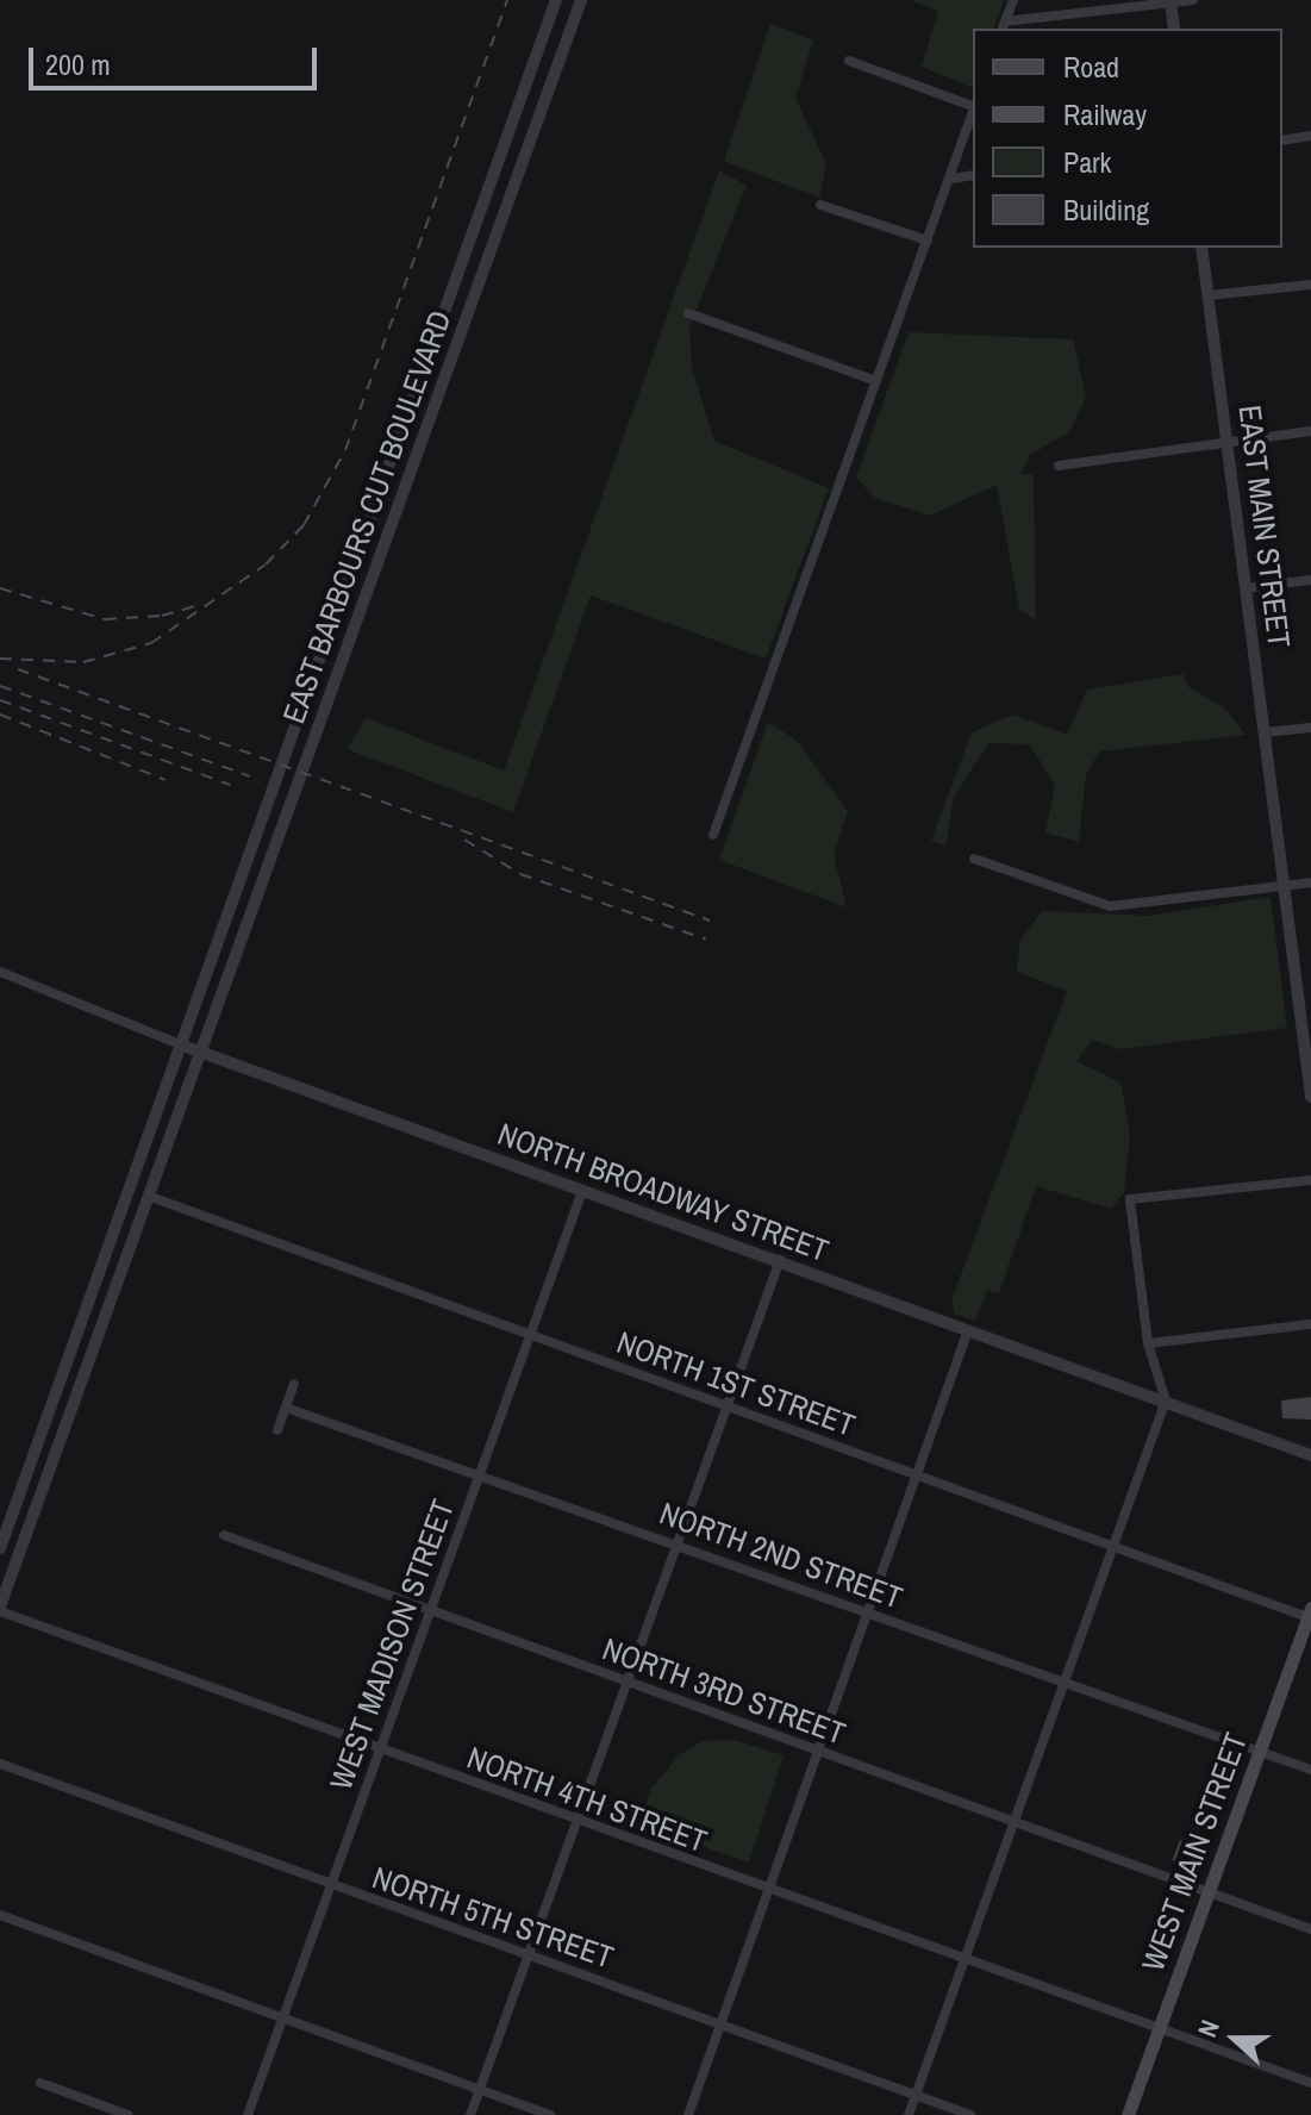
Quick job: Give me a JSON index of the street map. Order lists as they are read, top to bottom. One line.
{"streets":{"main road":["WEST MAIN STREET"],"street":["EAST BARBOURS CUT BOULEVARD","EAST MAIN STREET","NORTH BROADWAY STREET","NORTH 1ST STREET","NORTH 2ND STREET","WEST MADISON STREET","NORTH 3RD STREET","NORTH 4TH STREET","NORTH 5TH STREET"]},"crossings":[["EAST BARBOURS CUT BOULEVARD","NORTH BROADWAY STREET"],["EAST BARBOURS CUT BOULEVARD","NORTH 1ST STREET"],["EAST BARBOURS CUT BOULEVARD","NORTH 4TH STREET"],["NORTH BROADWAY STREET","WEST MADISON STREET"],["NORTH 1ST STREET","WEST MADISON STREET"],["NORTH 1ST STREET","WEST MAIN STREET"],["NORTH 2ND STREET","WEST MADISON STREET"],["NORTH 2ND STREET","WEST MAIN STREET"],["WEST MADISON STREET","NORTH 3RD STREET"],["WEST MADISON STREET","NORTH 4TH STREET"],["WEST MADISON STREET","NORTH 5TH STREET"],["NORTH 3RD STREET","WEST MAIN STREET"],["NORTH 4TH STREET","WEST MAIN STREET"]],"legend":["Road","Railway","Park","Building"],"scale_bar":"200 m","north":"left"}
